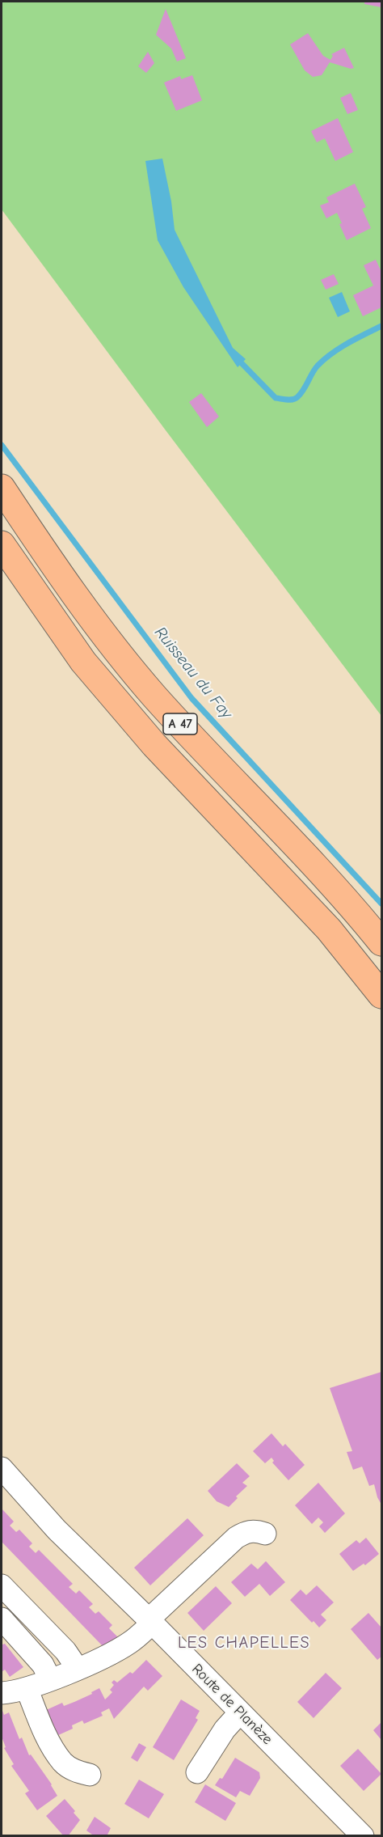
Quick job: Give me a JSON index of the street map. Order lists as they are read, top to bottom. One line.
{"streets":{"highway":["A 47"],"street":["Route de Planèze"]},"districts":["LES CHAPELLES"],"water":["Ruisseau du Fay"]}
